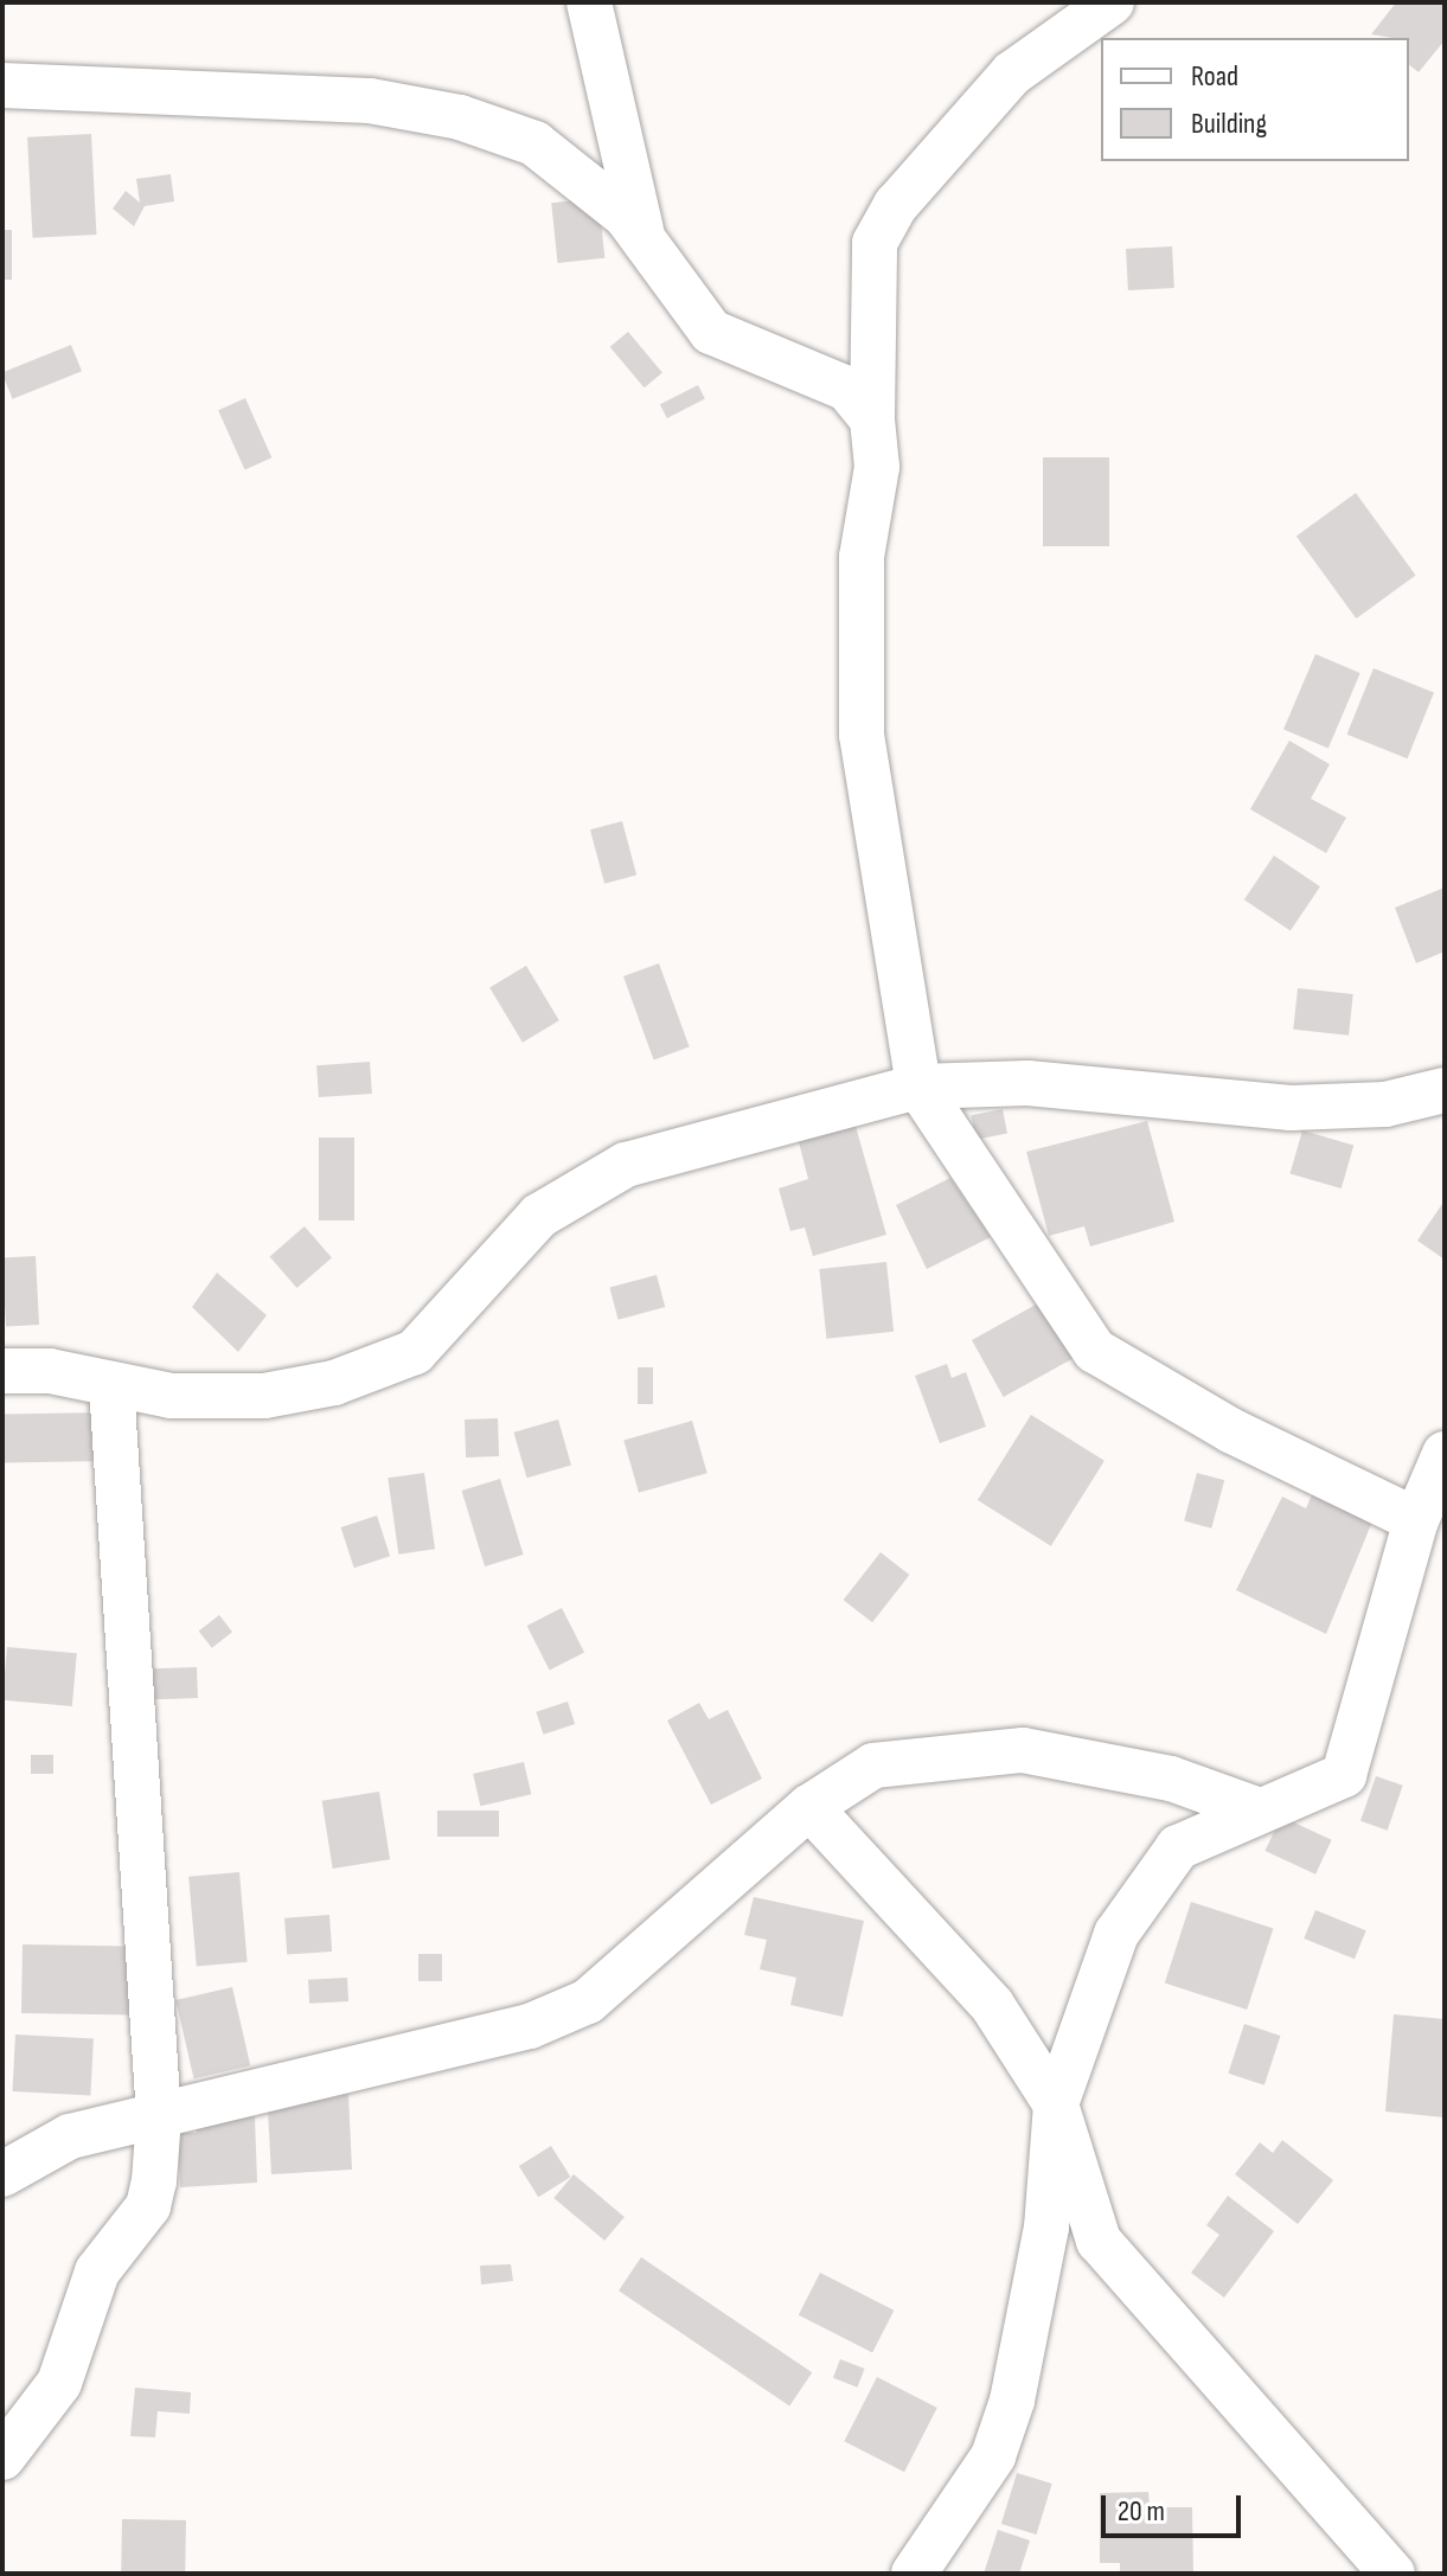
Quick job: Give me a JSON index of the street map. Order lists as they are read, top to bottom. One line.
{"legend":["Road","Building"],"scale_bar":"20 m"}
